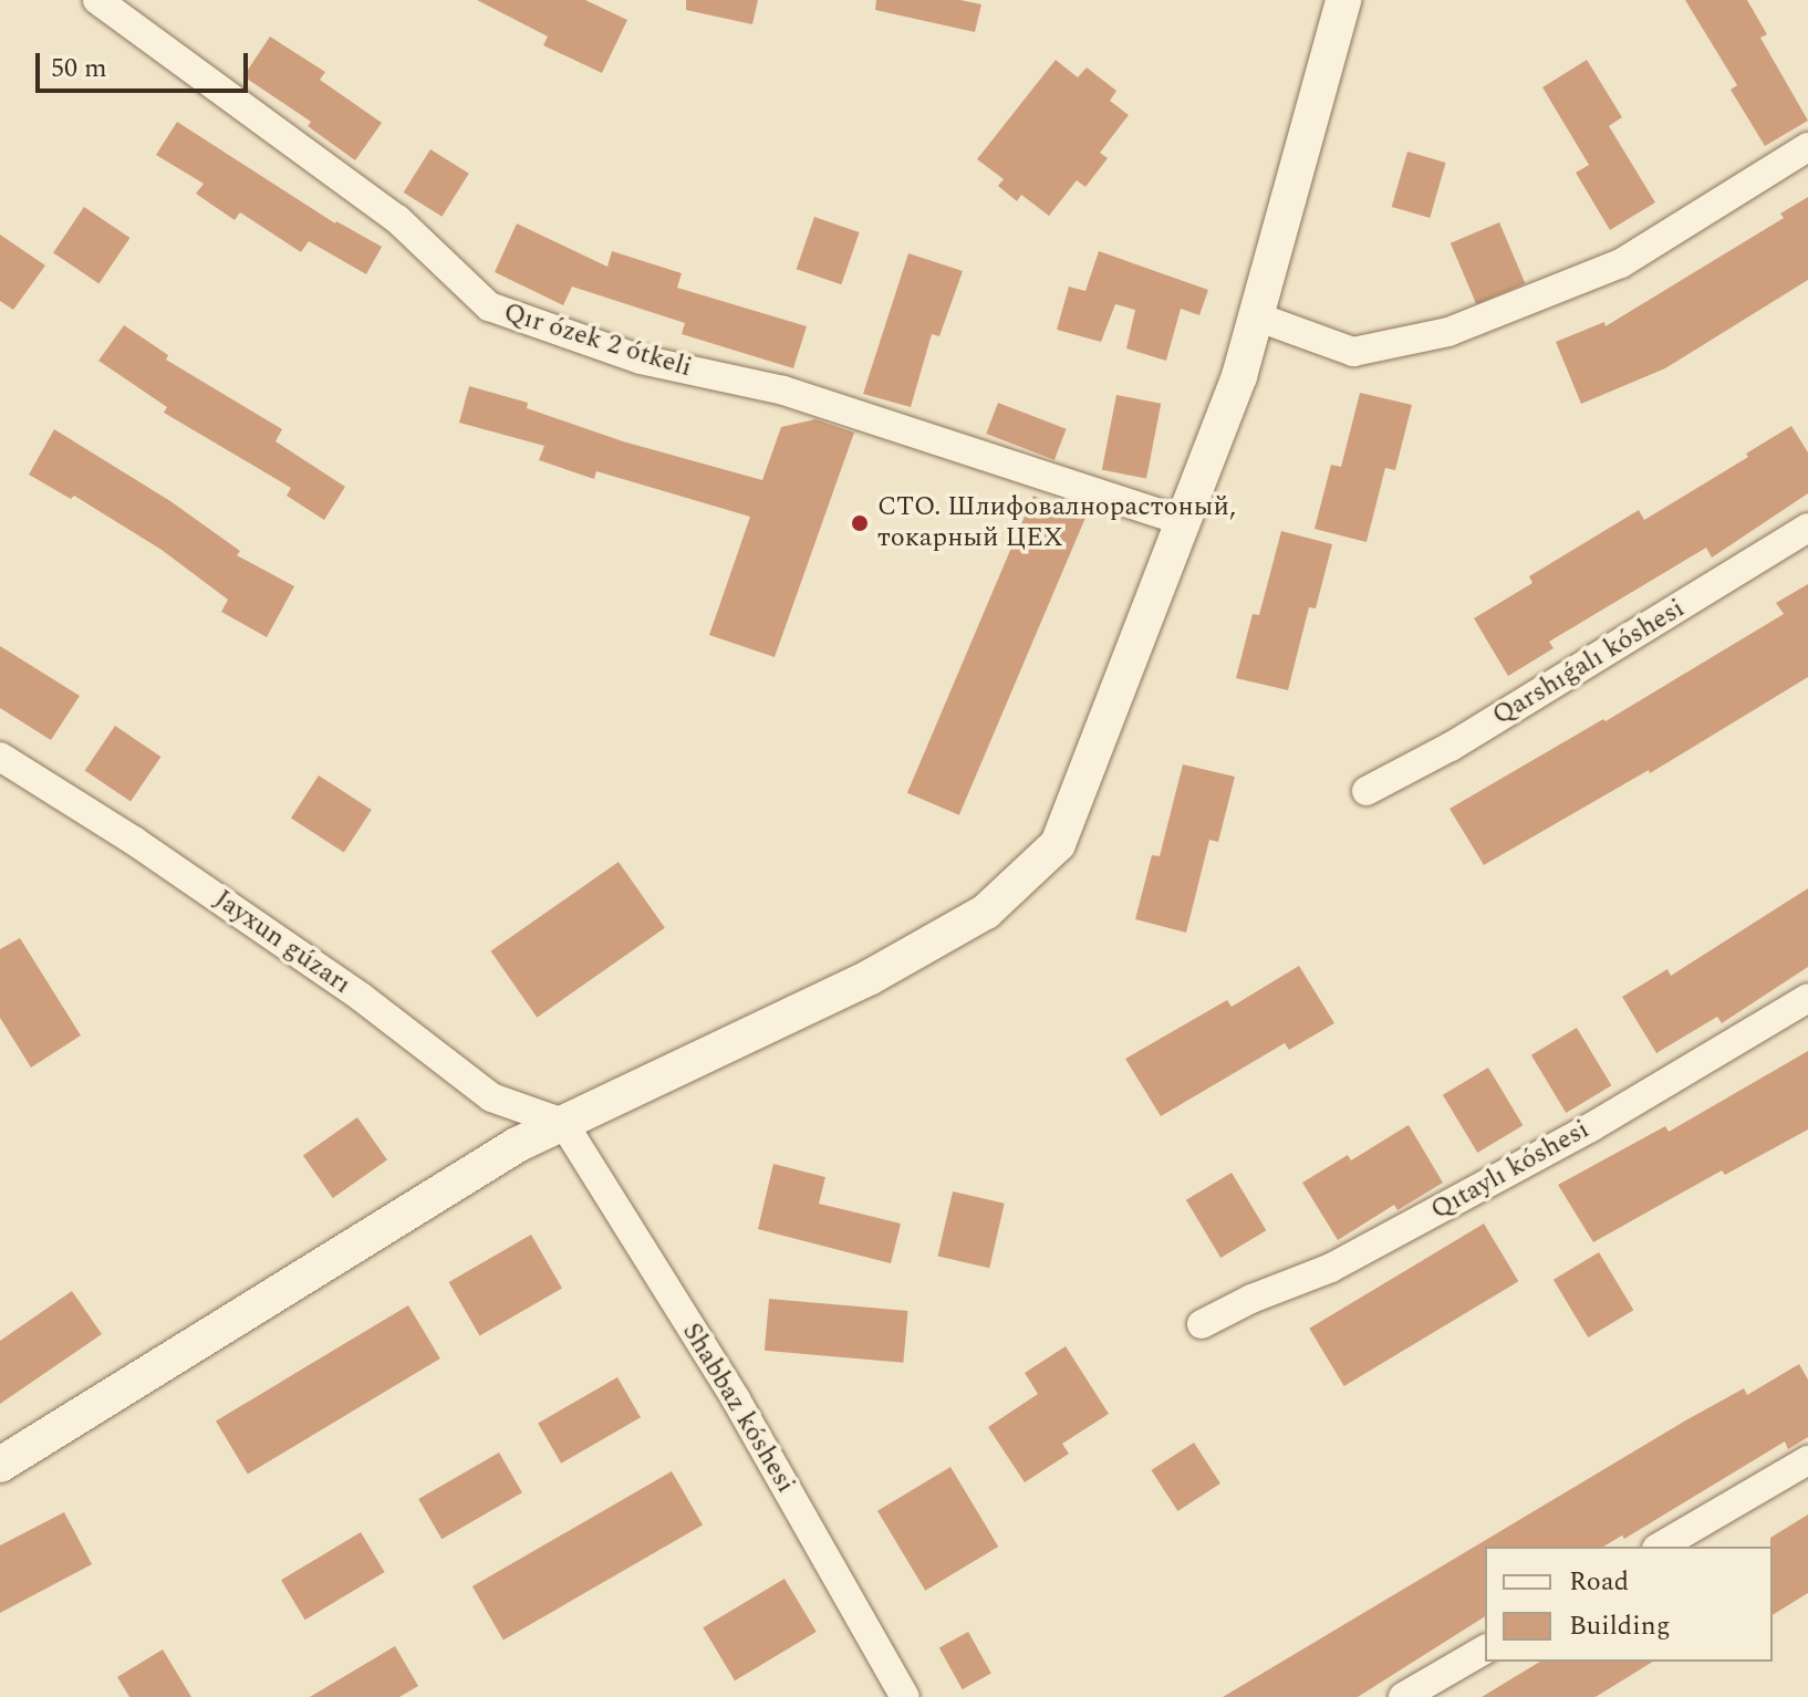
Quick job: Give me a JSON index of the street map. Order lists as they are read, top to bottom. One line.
{"streets":{"street":["Qır ózek 2 ótkeli","Qarshıǵalı kóshesi","Jayxun gúzarı","Qıtaylı kóshesi","Shabbaz kóshesi"]},"crossings":[["Jayxun gúzarı","Shabbaz kóshesi"]],"places":["СТО. Шлифовалнорастоный, токарный ЦЕХ"],"legend":["Road","Building"],"scale_bar":"50 m"}
